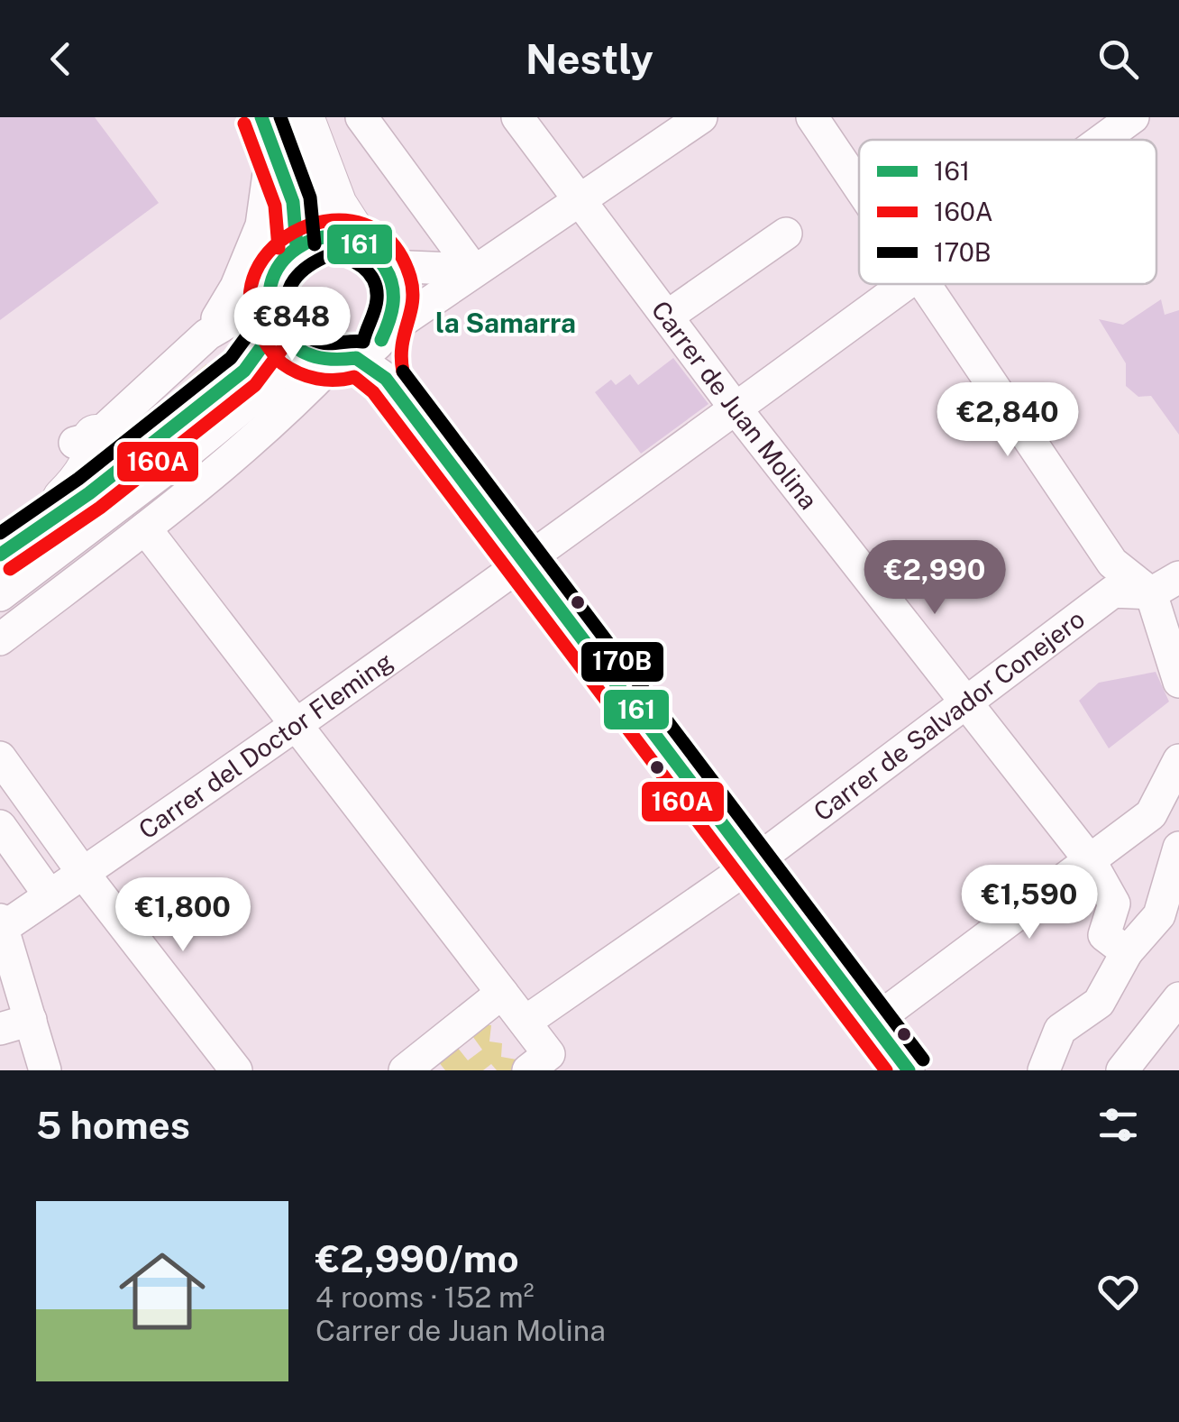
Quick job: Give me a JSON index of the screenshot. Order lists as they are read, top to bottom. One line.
{"streets":{"street":["Carrer de Juan Molina","Carrer de Salvador Conejero","Carrer del Doctor Fleming"]},"crossings":[["Carrer de Juan Molina","Carrer de Salvador Conejero"],["Carrer de Juan Molina","Carrer del Doctor Fleming"]],"districts":["la Samarra"],"lines":["transit line 161","transit line 170B","transit line 160A"],"legend":["161","160A","170B"],"page":{"header":"Nestly","price":["€848","€2,840","€2,990","€1,590","€1,800"],"heading":"5 homes","list":[{"name":"€2,990/mo","note":"4 rooms · 152 m² · Carrer de Juan Molina"}]}}
